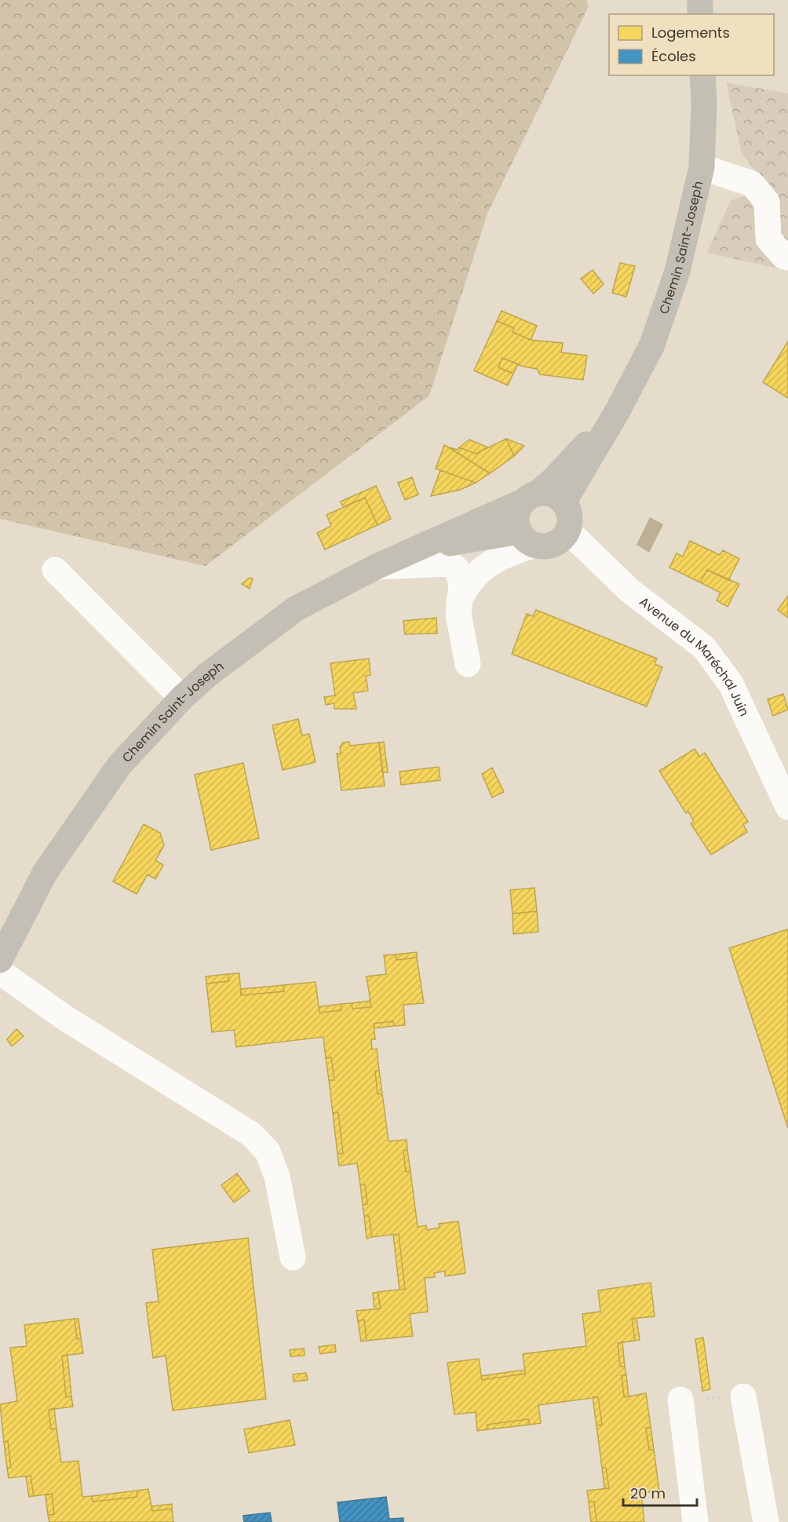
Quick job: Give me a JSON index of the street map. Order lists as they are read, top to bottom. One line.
{"streets":{"main road":["Chemin Saint-Joseph"],"street":["Avenue du Maréchal Juin"]},"crossings":[["Chemin Saint-Joseph","Avenue du Maréchal Juin"]],"legend":["Logements","Écoles"],"scale_bar":"20 m"}
